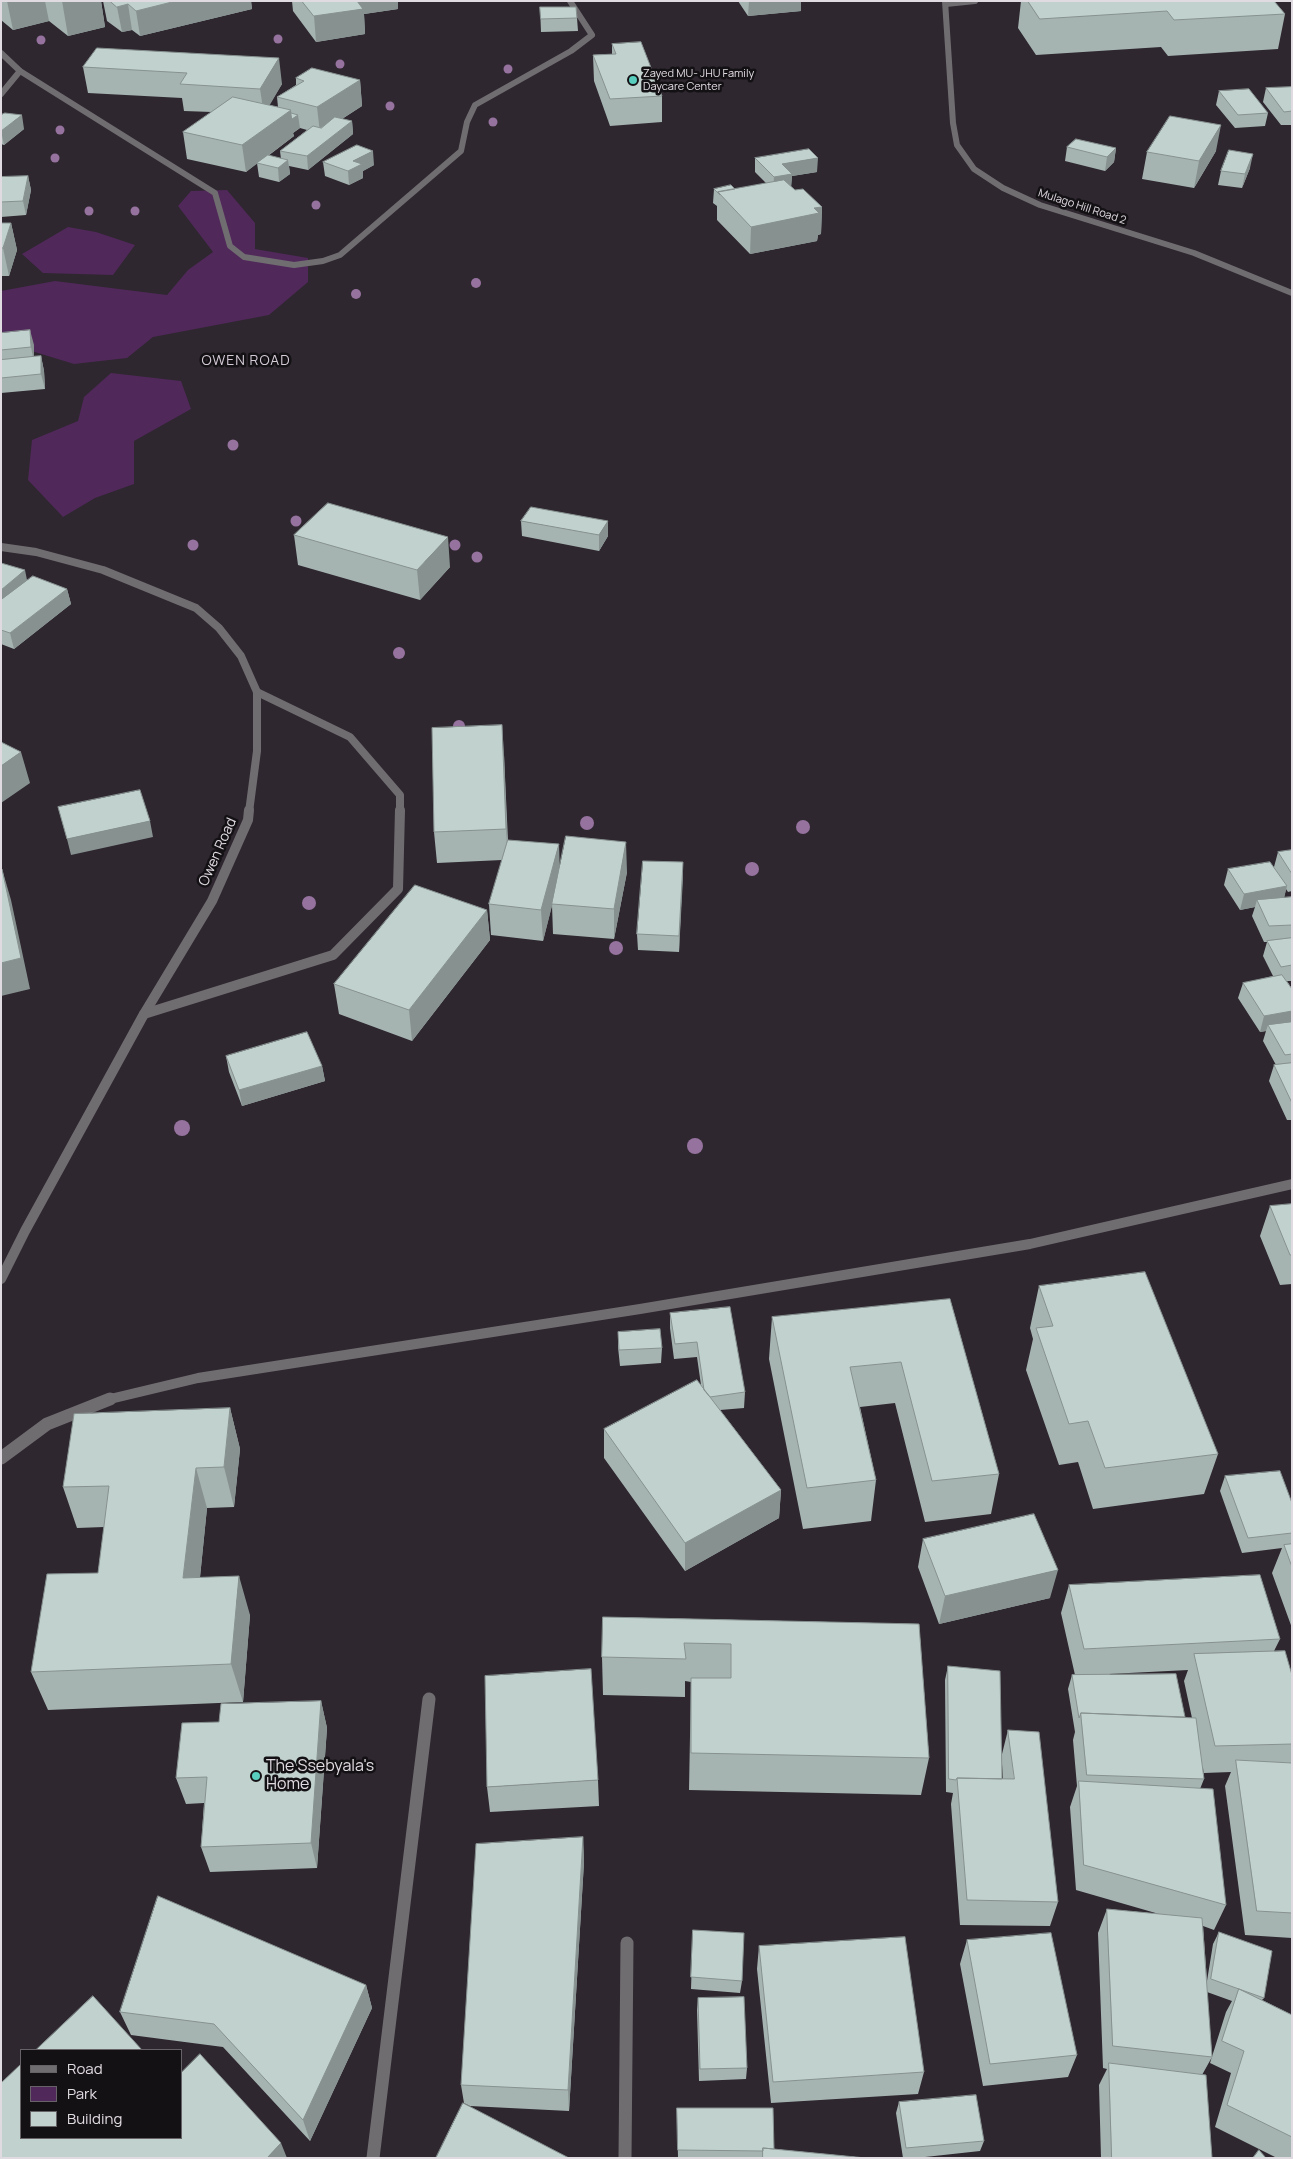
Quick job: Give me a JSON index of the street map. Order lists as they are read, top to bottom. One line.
{"streets":{"street":["Mulago Hill Road 2","Owen Road"]},"districts":["OWEN ROAD"],"places":["Zayed MU- JHU Family Daycare Center","The Ssebyala's Home"],"legend":["Road","Park","Building"]}
